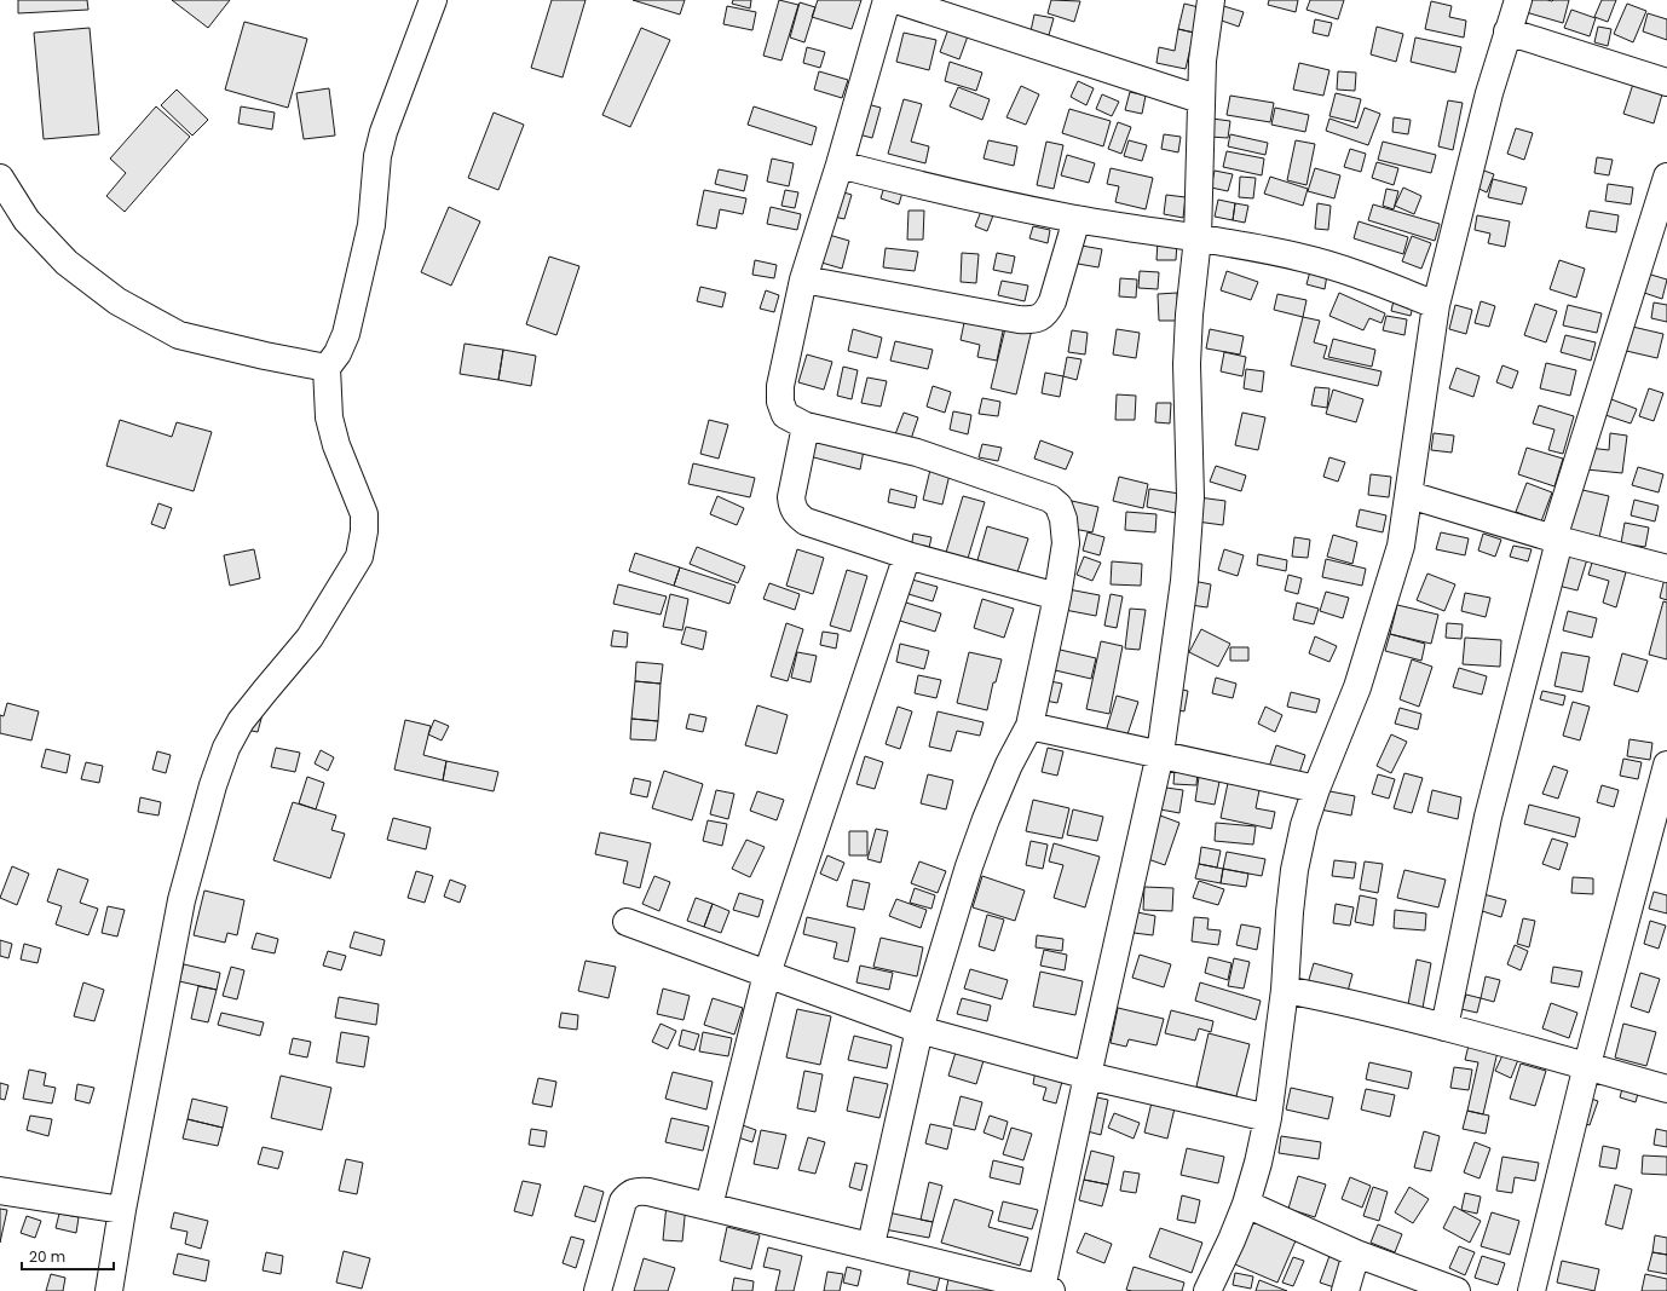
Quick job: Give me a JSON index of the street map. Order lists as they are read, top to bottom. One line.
{"scale_bar":"20 m"}
